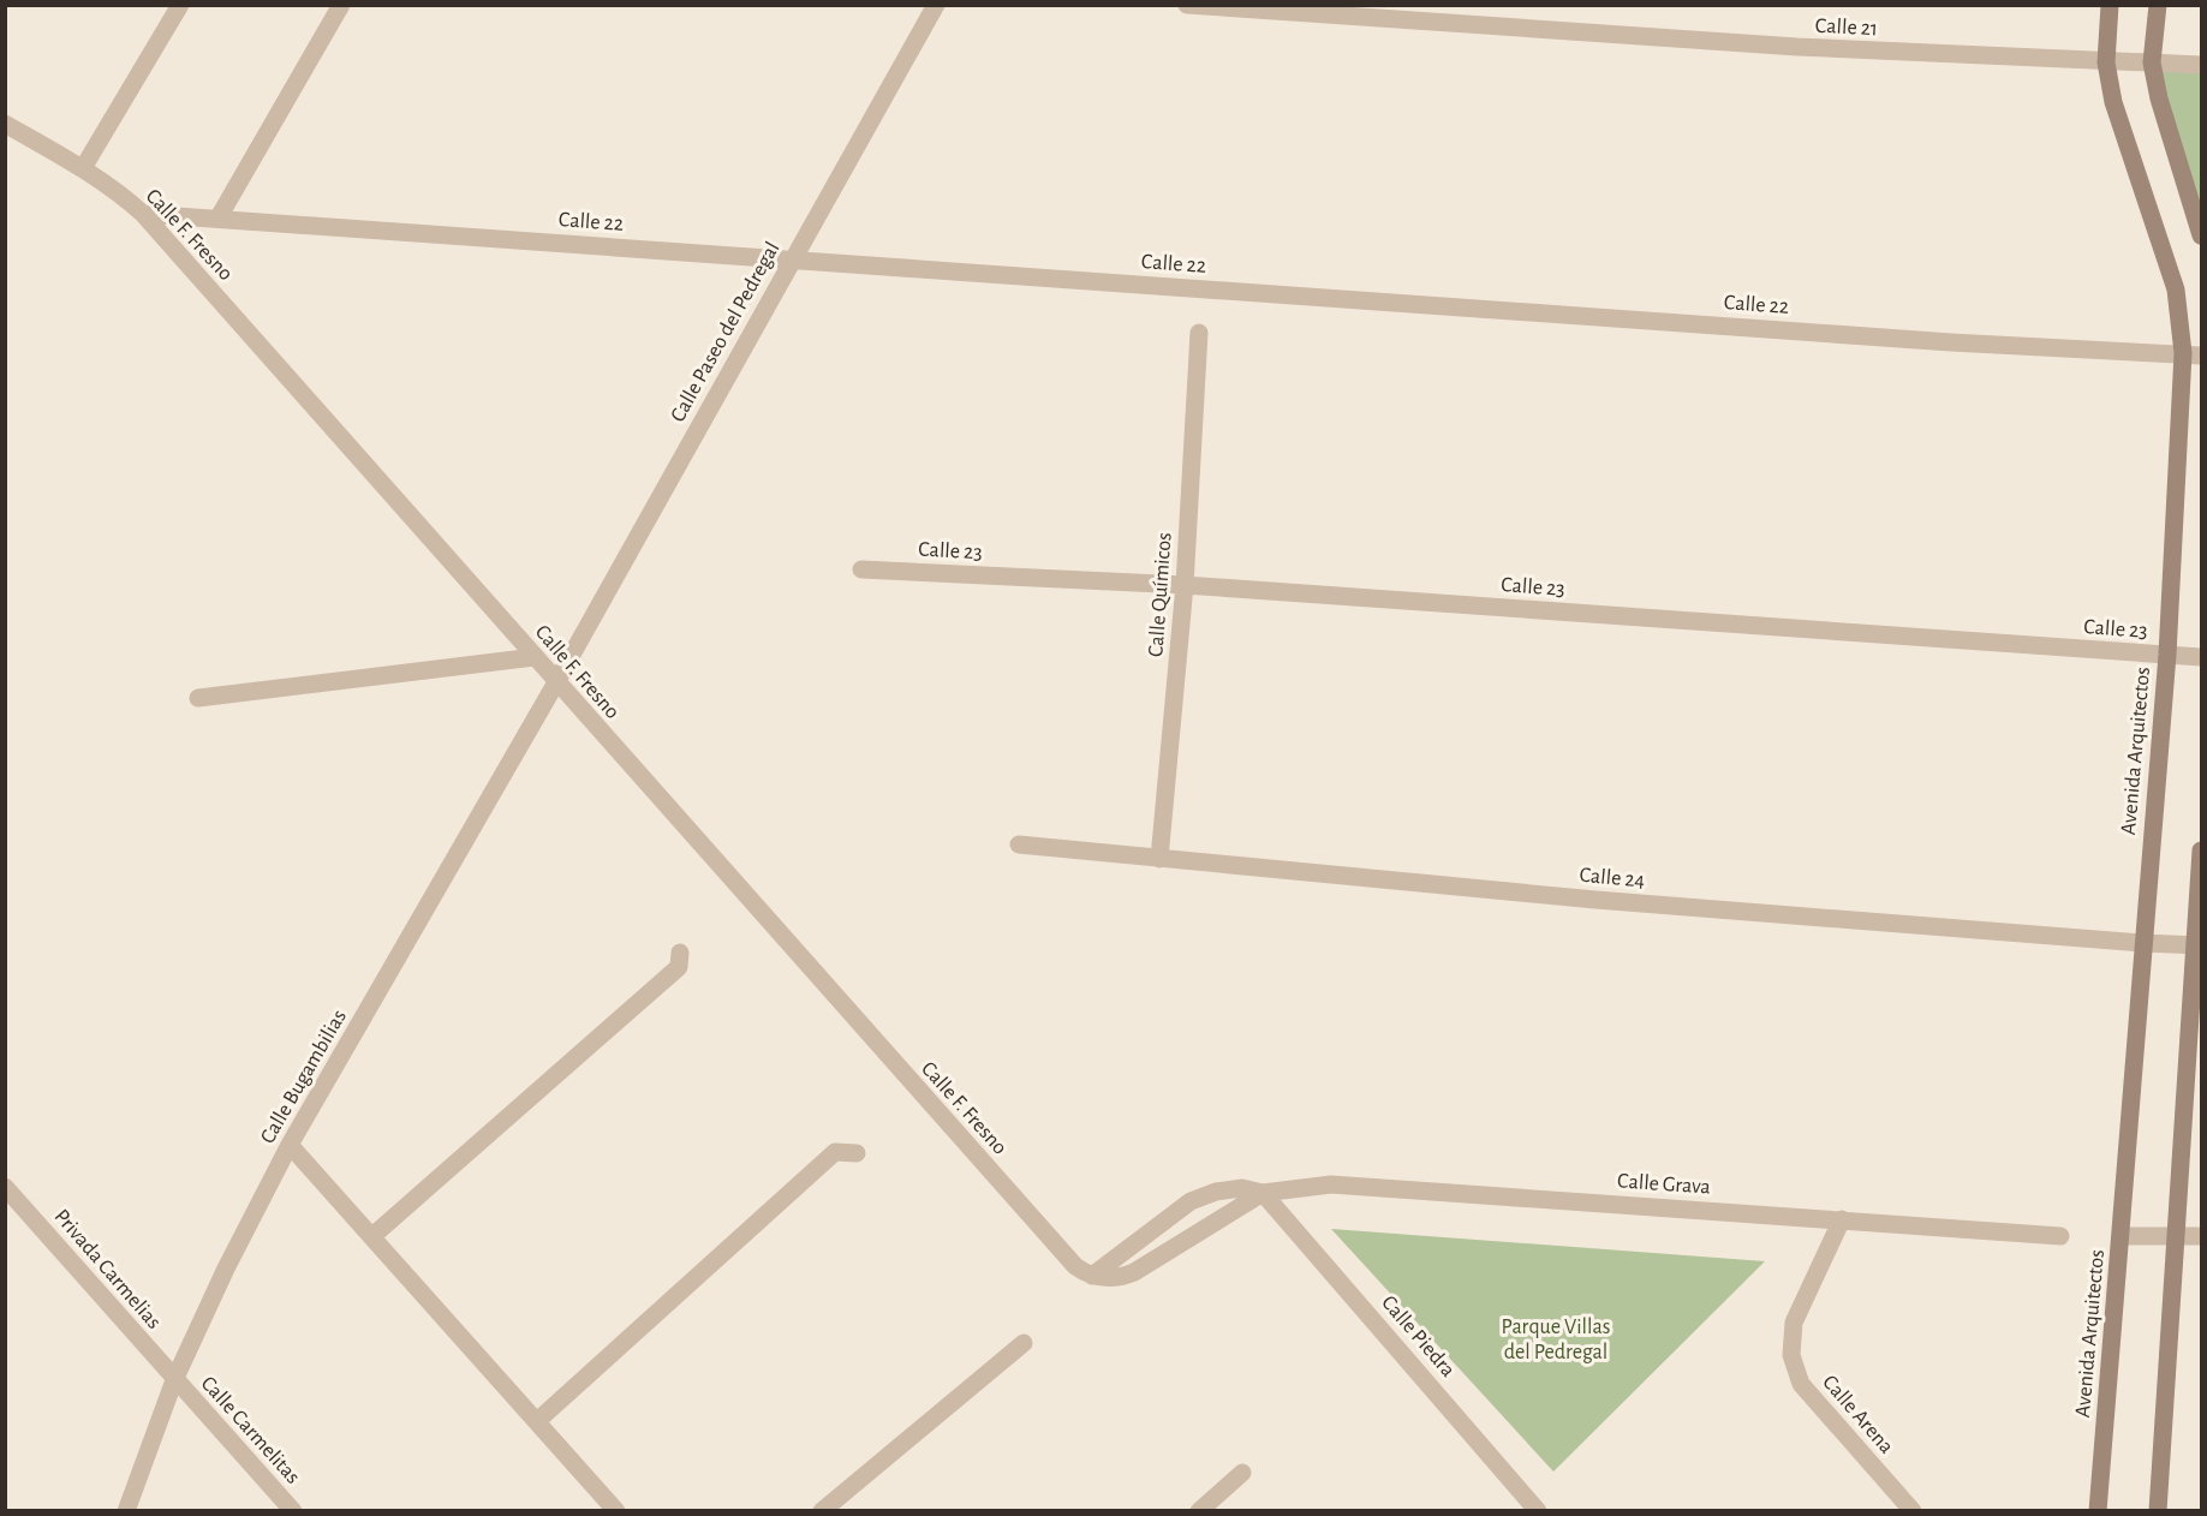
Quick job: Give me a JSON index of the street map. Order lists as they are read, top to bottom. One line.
{"streets":{"street":["Calle 21","Calle 22","Calle F. Fresno","Calle Paseo del Pedregal","Calle 23","Calle Químicos","Avenida Arquitectos","Calle 24","Calle Bugambilias","Calle Grava","Privada Carmelias","Calle Piedra","Calle Arena","Calle Carmelitas"]},"crossings":[["Calle 21","Avenida Arquitectos"],["Calle 22","Calle F. Fresno"],["Calle 22","Calle Paseo del Pedregal"],["Calle 22","Avenida Arquitectos"],["Calle F. Fresno","Calle Paseo del Pedregal"],["Calle F. Fresno","Calle Bugambilias"],["Calle F. Fresno","Calle Grava"],["Calle Paseo del Pedregal","Calle Bugambilias"],["Calle 23","Calle Químicos"],["Calle 23","Avenida Arquitectos"],["Calle Químicos","Calle 24"],["Avenida Arquitectos","Calle 24"],["Calle Bugambilias","Privada Carmelias"],["Calle Bugambilias","Calle Carmelitas"],["Calle Grava","Calle Piedra"],["Calle Grava","Calle Arena"],["Privada Carmelias","Calle Carmelitas"]],"parks":["Parque Villas del Pedregal"]}
